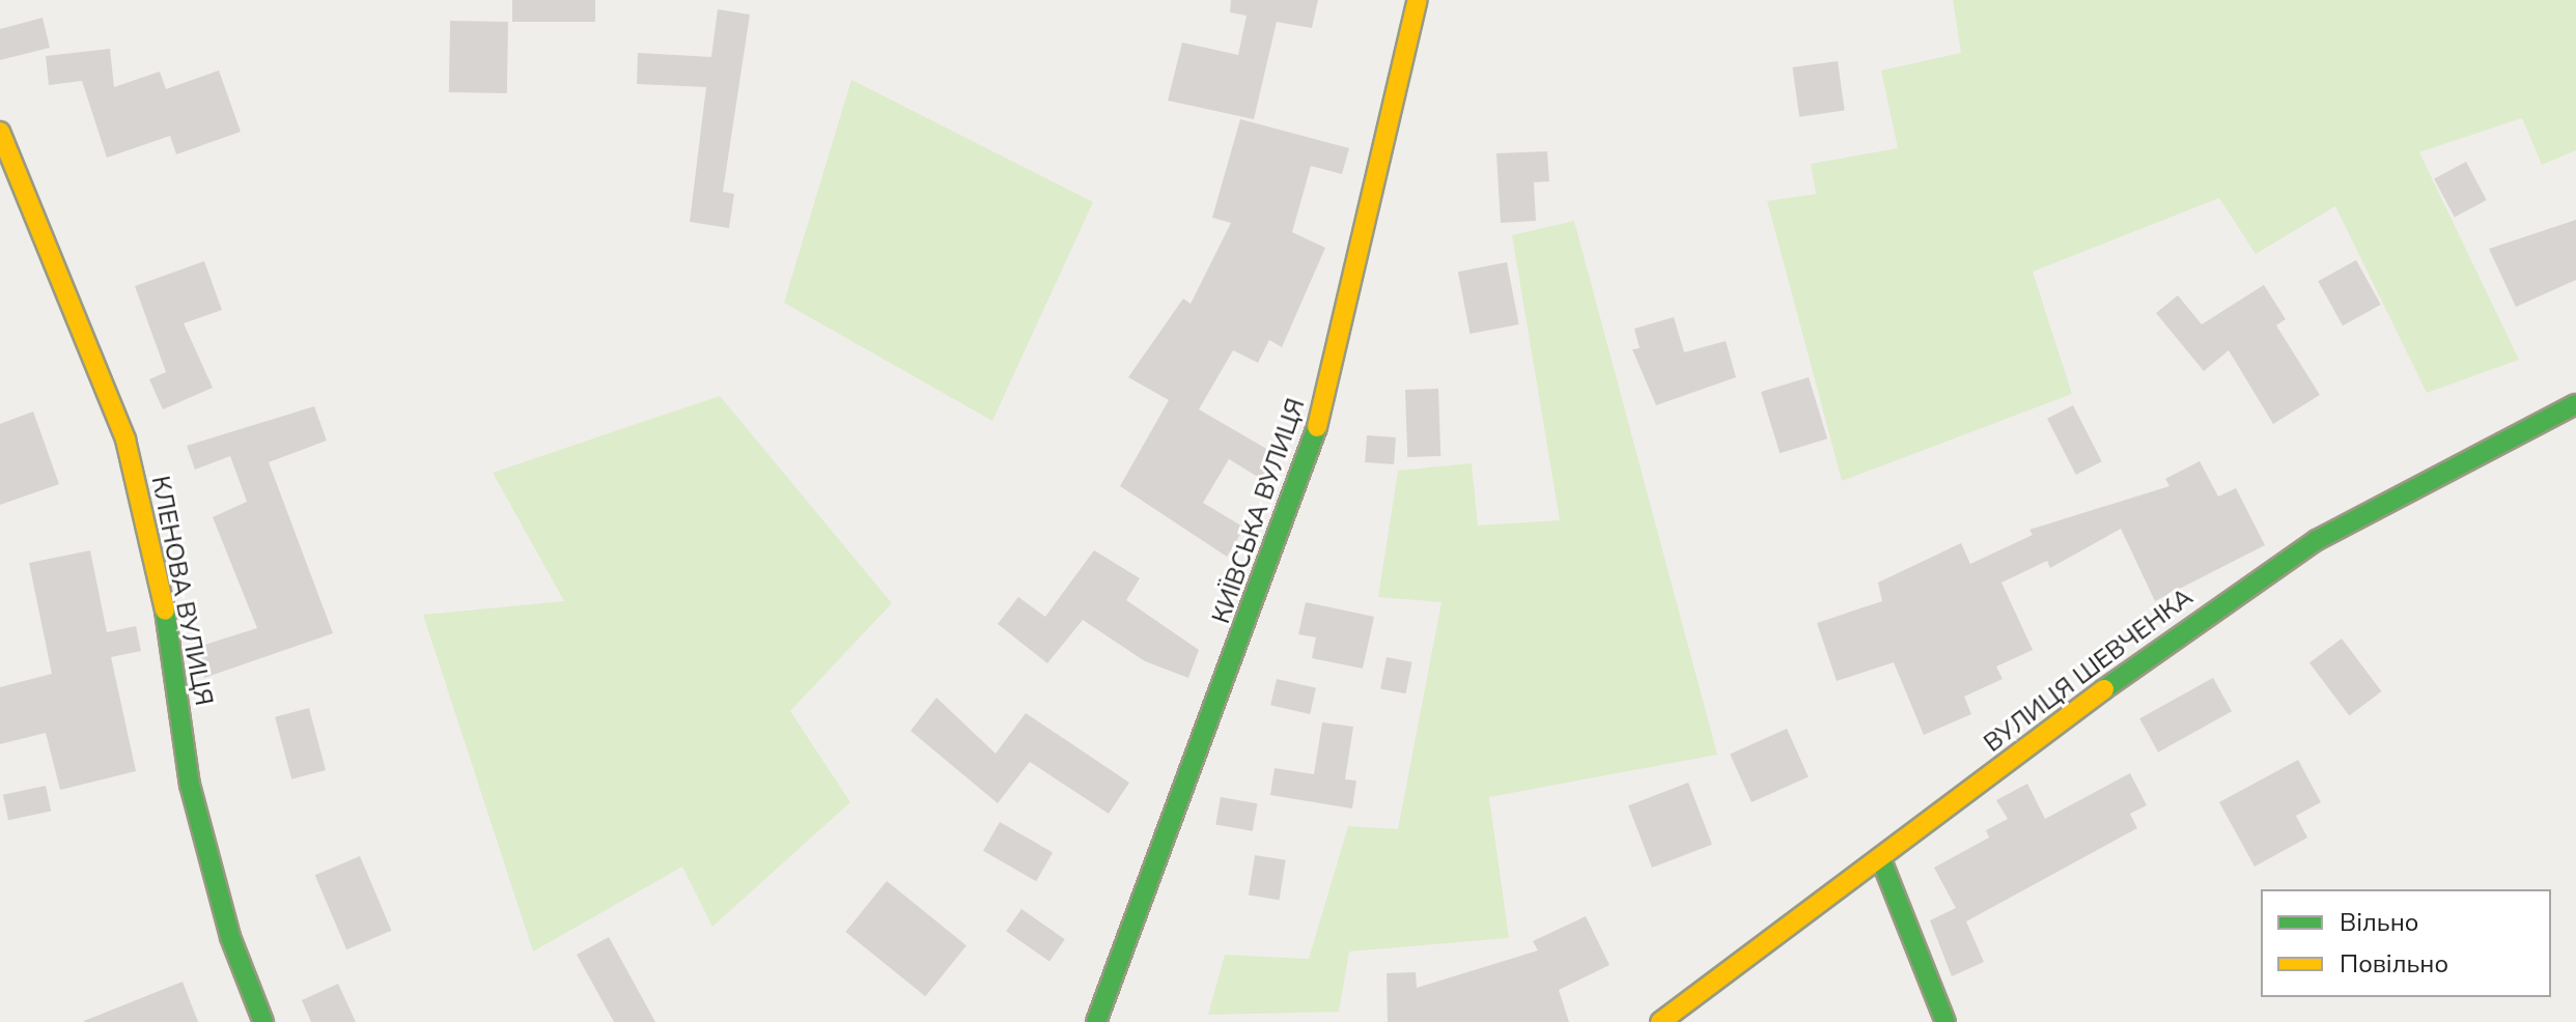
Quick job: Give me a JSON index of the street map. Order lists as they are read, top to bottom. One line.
{"streets":{"street":["КИЇВСЬКА ВУЛИЦЯ","КЛЕНОВА ВУЛИЦЯ","ВУЛИЦЯ ШЕВЧЕНКА"]},"legend":["Вільно","Повільно"]}
